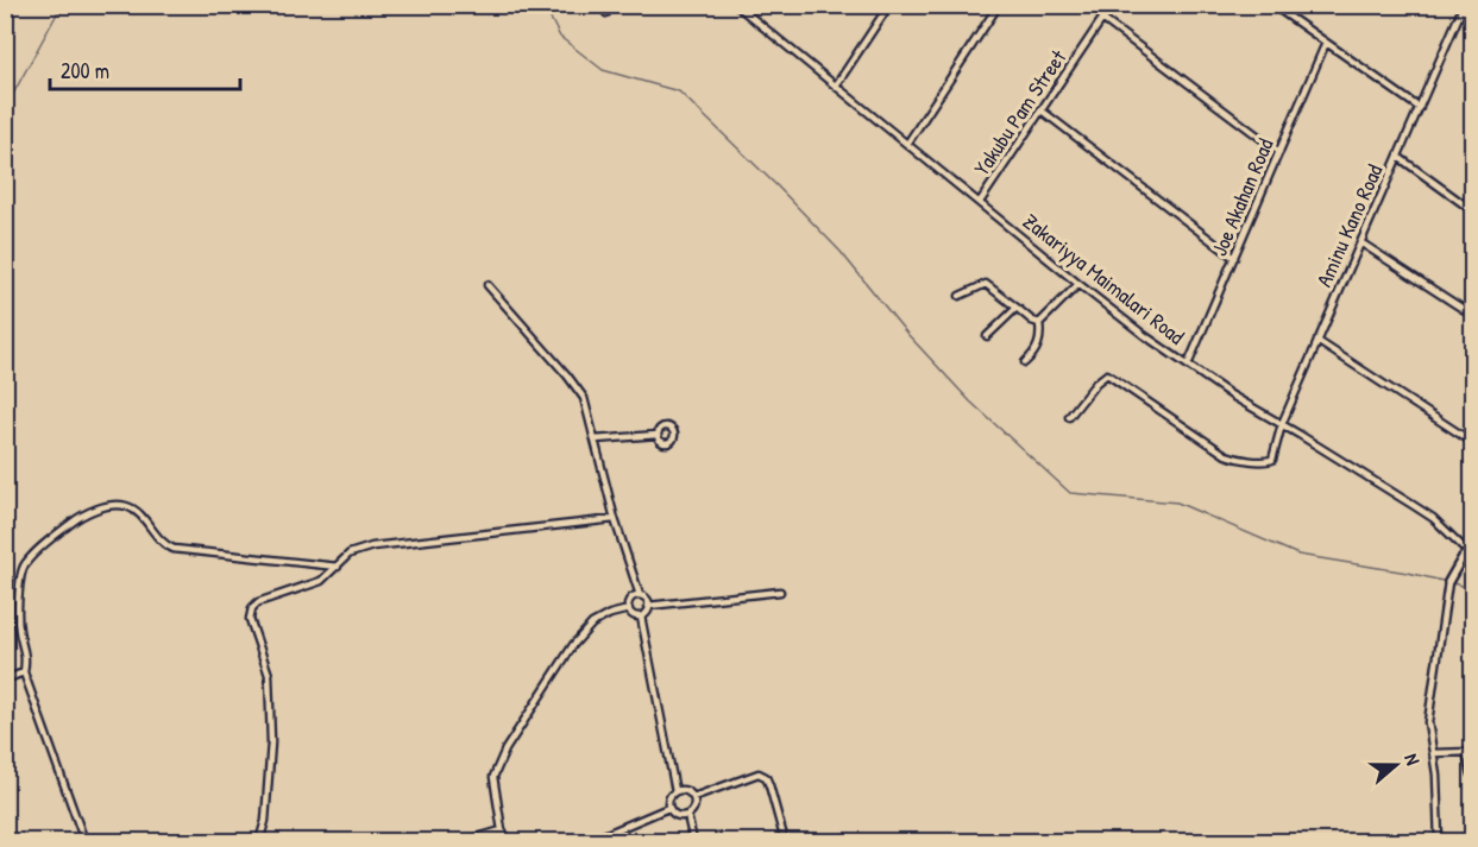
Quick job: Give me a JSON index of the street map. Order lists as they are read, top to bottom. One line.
{"streets":{"street":["Yakubu Pam Street","Joe Akahan Road","Aminu Kano Road","Zakariyya Maimalari Road"]},"crossings":[["Yakubu Pam Street","Zakariyya Maimalari Road"],["Joe Akahan Road","Zakariyya Maimalari Road"],["Aminu Kano Road","Zakariyya Maimalari Road"]],"scale_bar":"200 m","north":"right"}
